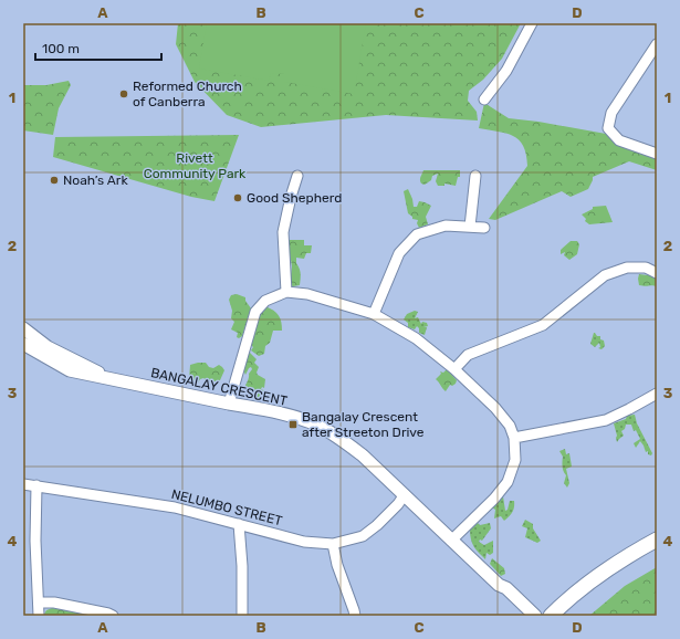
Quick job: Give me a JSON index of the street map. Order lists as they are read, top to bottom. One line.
{"streets":{"street":["BANGALAY CRESCENT","NELUMBO STREET"]},"crossings":[["BANGALAY CRESCENT","NELUMBO STREET"]],"parks":["Rivett Community Park"],"places":{"other":["Reformed Church of Canberra","Noah’s Ark","Good Shepherd"],"transit":["Bangalay Crescent after Streeton Drive"]},"scale_bar":"100 m","grid":{"columns":["A","B","C","D"],"rows":["1","2","3","4"]}}
